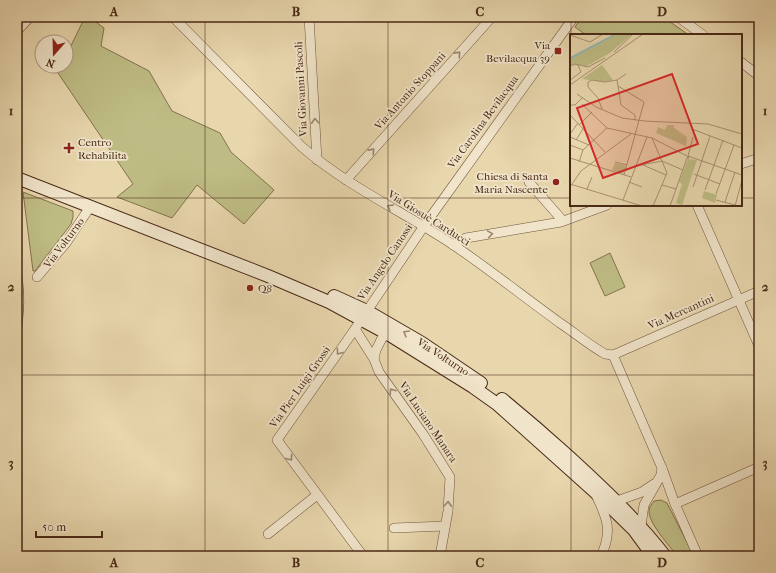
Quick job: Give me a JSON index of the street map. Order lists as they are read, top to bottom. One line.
{"streets":{"street":["Via Giovanni Pascoli","Via Antonio Stoppani","Via Carolina Bevilacqua","Via Giosuè Carducci","Via Volturno","Via Angelo Canossi","Via Mercantini","Via Pier Luigi Grossi","Via Luciano Manara"]},"crossings":[["Via Giovanni Pascoli","Via Giosuè Carducci"],["Via Antonio Stoppani","Via Giosuè Carducci"],["Via Carolina Bevilacqua","Via Giosuè Carducci"],["Via Carolina Bevilacqua","Via Angelo Canossi"],["Via Giosuè Carducci","Via Angelo Canossi"],["Via Giosuè Carducci","Via Mercantini"],["Via Volturno","Via Angelo Canossi"],["Via Volturno","Via Pier Luigi Grossi"],["Via Volturno","Via Luciano Manara"],["Via Angelo Canossi","Via Pier Luigi Grossi"],["Via Angelo Canossi","Via Luciano Manara"],["Via Pier Luigi Grossi","Via Luciano Manara"]],"one_way":["Via Giovanni Pascoli","Via Antonio Stoppani","Via Pier Luigi Grossi","Via Luciano Manara"],"places":{"transit":["Via Bevilacqua 39"],"health":["Centro Rehabilita"],"other":["Chiesa di Santa Maria Nascente","Q8"]},"scale_bar":"50 m","north":"bottom","grid":{"columns":["A","B","C","D"],"rows":["1","2","3"]}}
